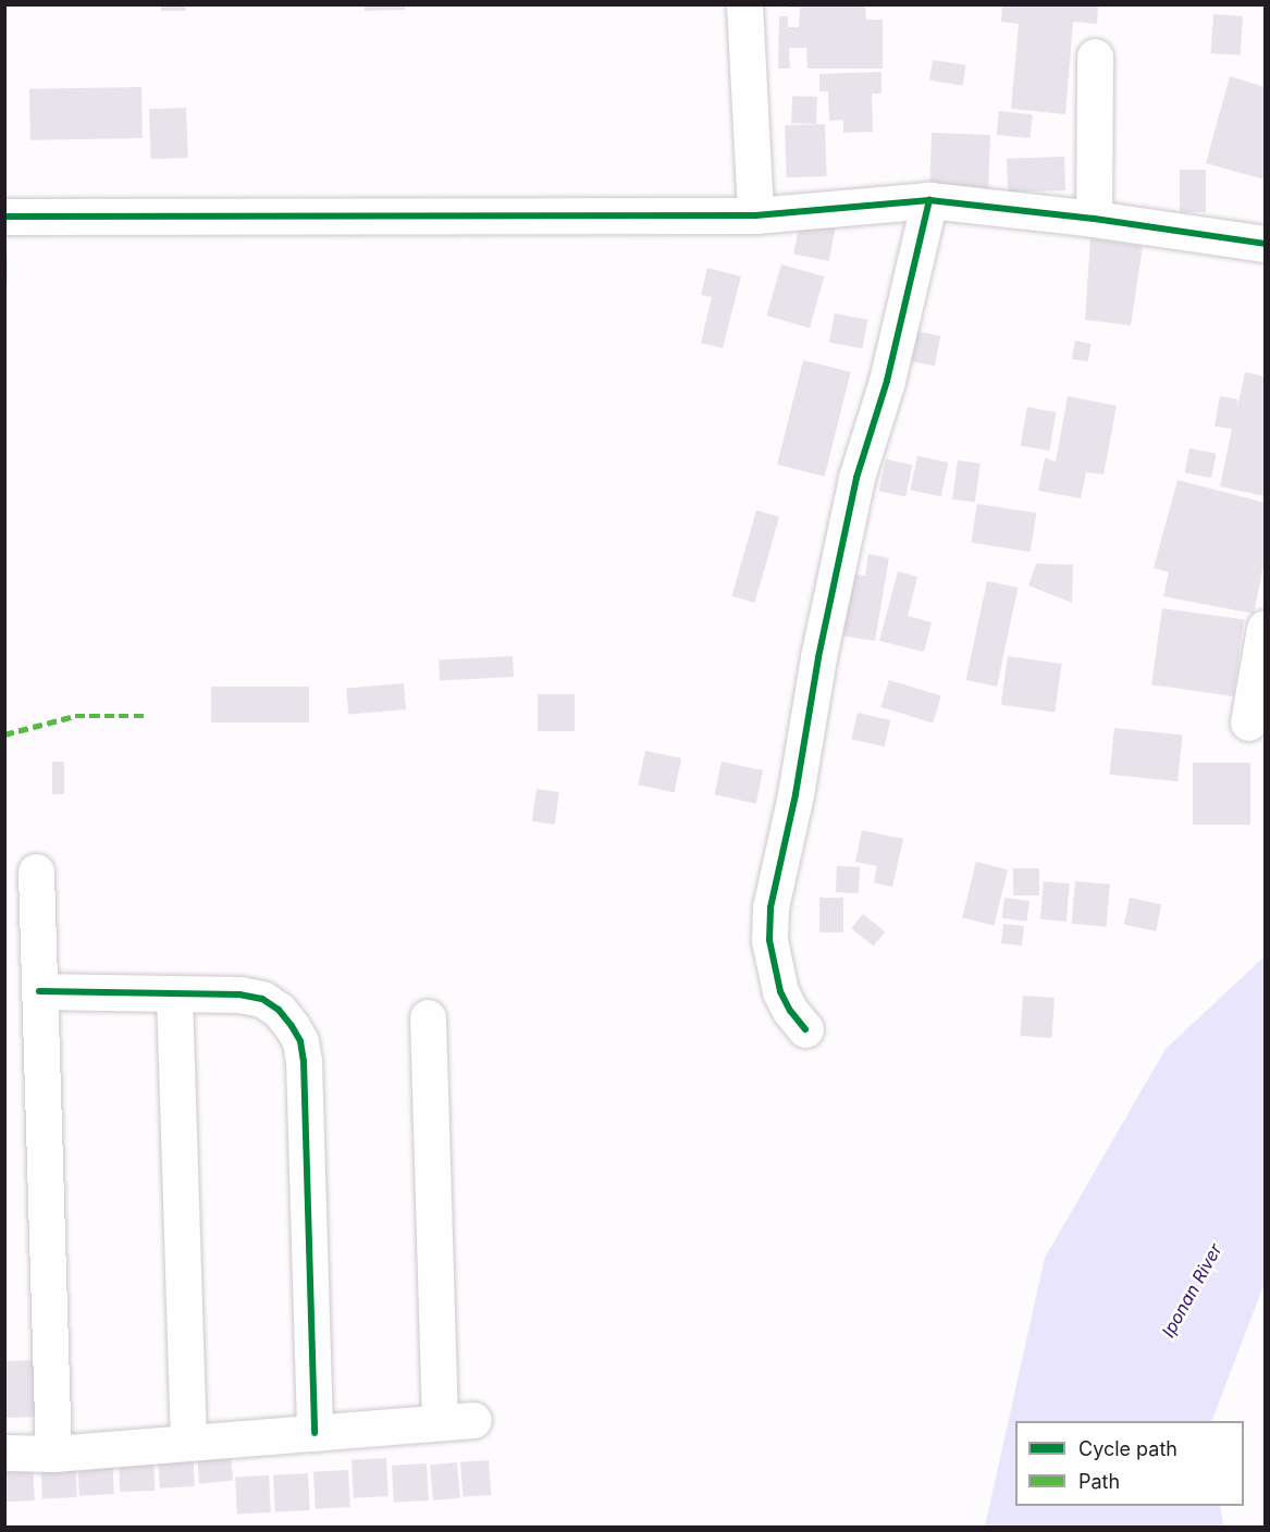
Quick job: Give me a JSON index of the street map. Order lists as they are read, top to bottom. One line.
{"water":["Iponan River"],"legend":["Cycle path","Path"]}
